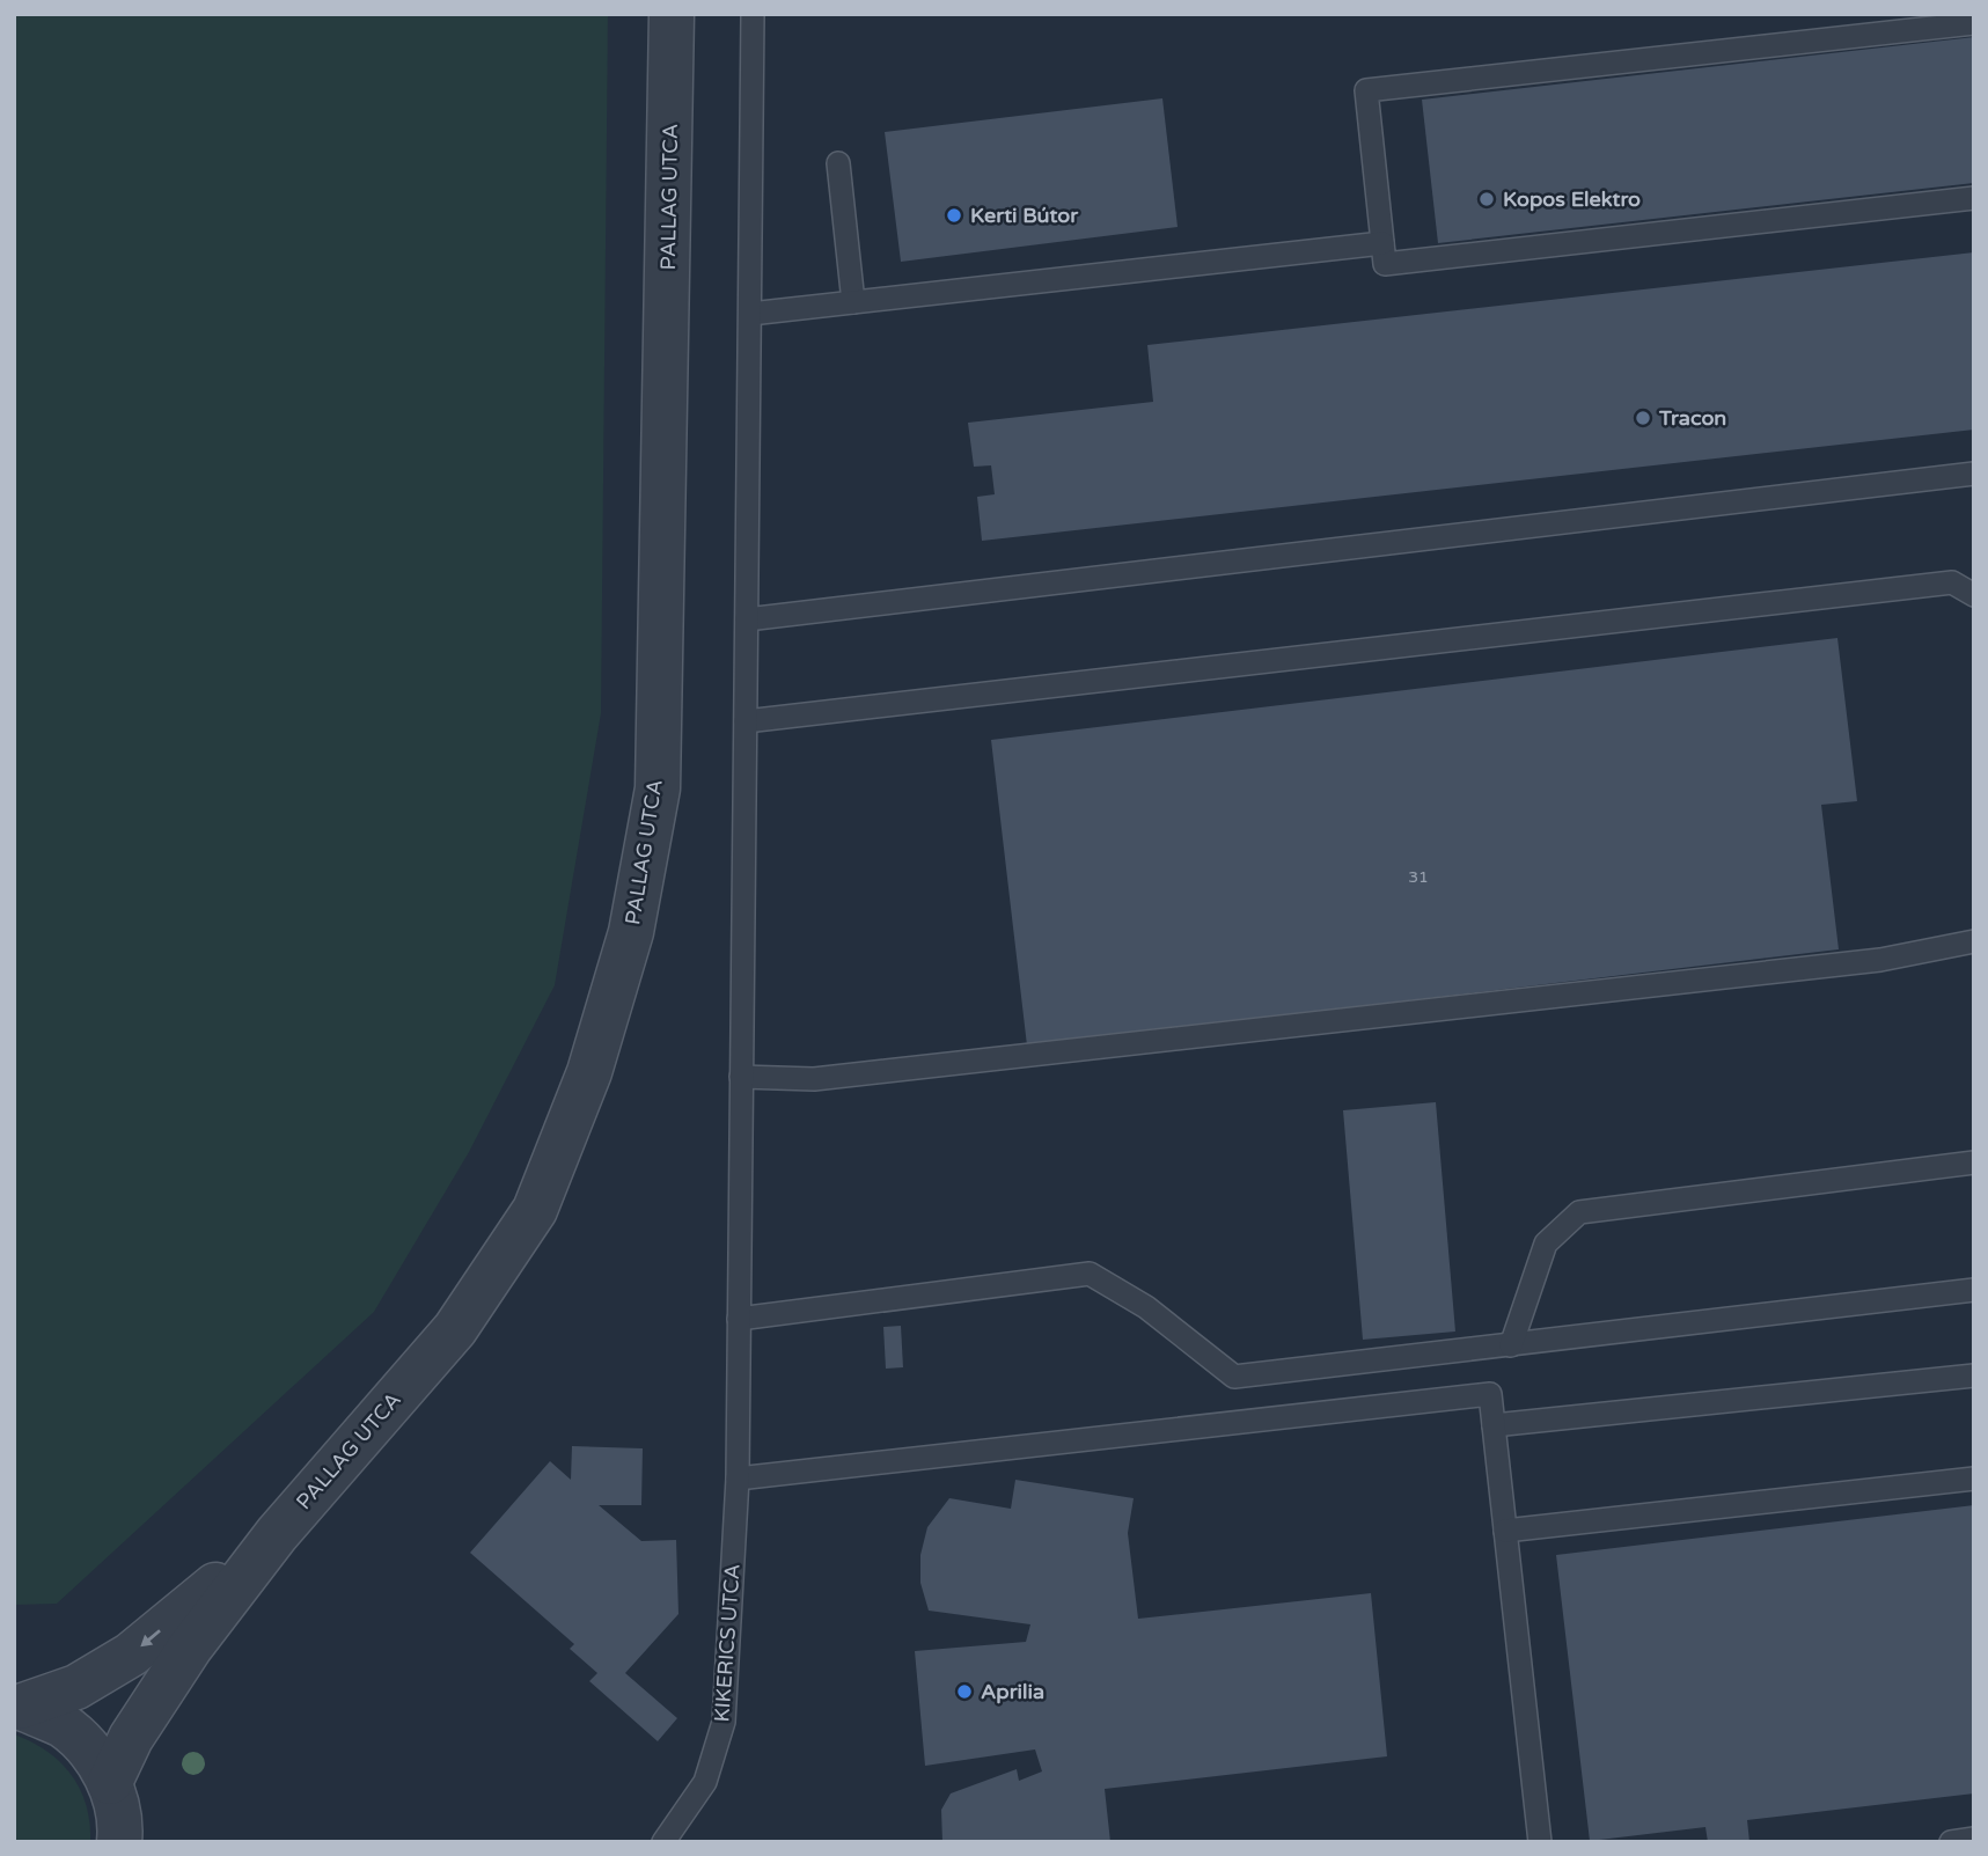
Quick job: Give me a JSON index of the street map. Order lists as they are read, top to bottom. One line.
{"streets":{"street":["PALLAG UTCA"],"lane":["KIKERICS UTCA"]},"places":["Kopos Elektro","Kerti Bútor","Tracon","Aprilia"],"house_numbers":["31"]}
